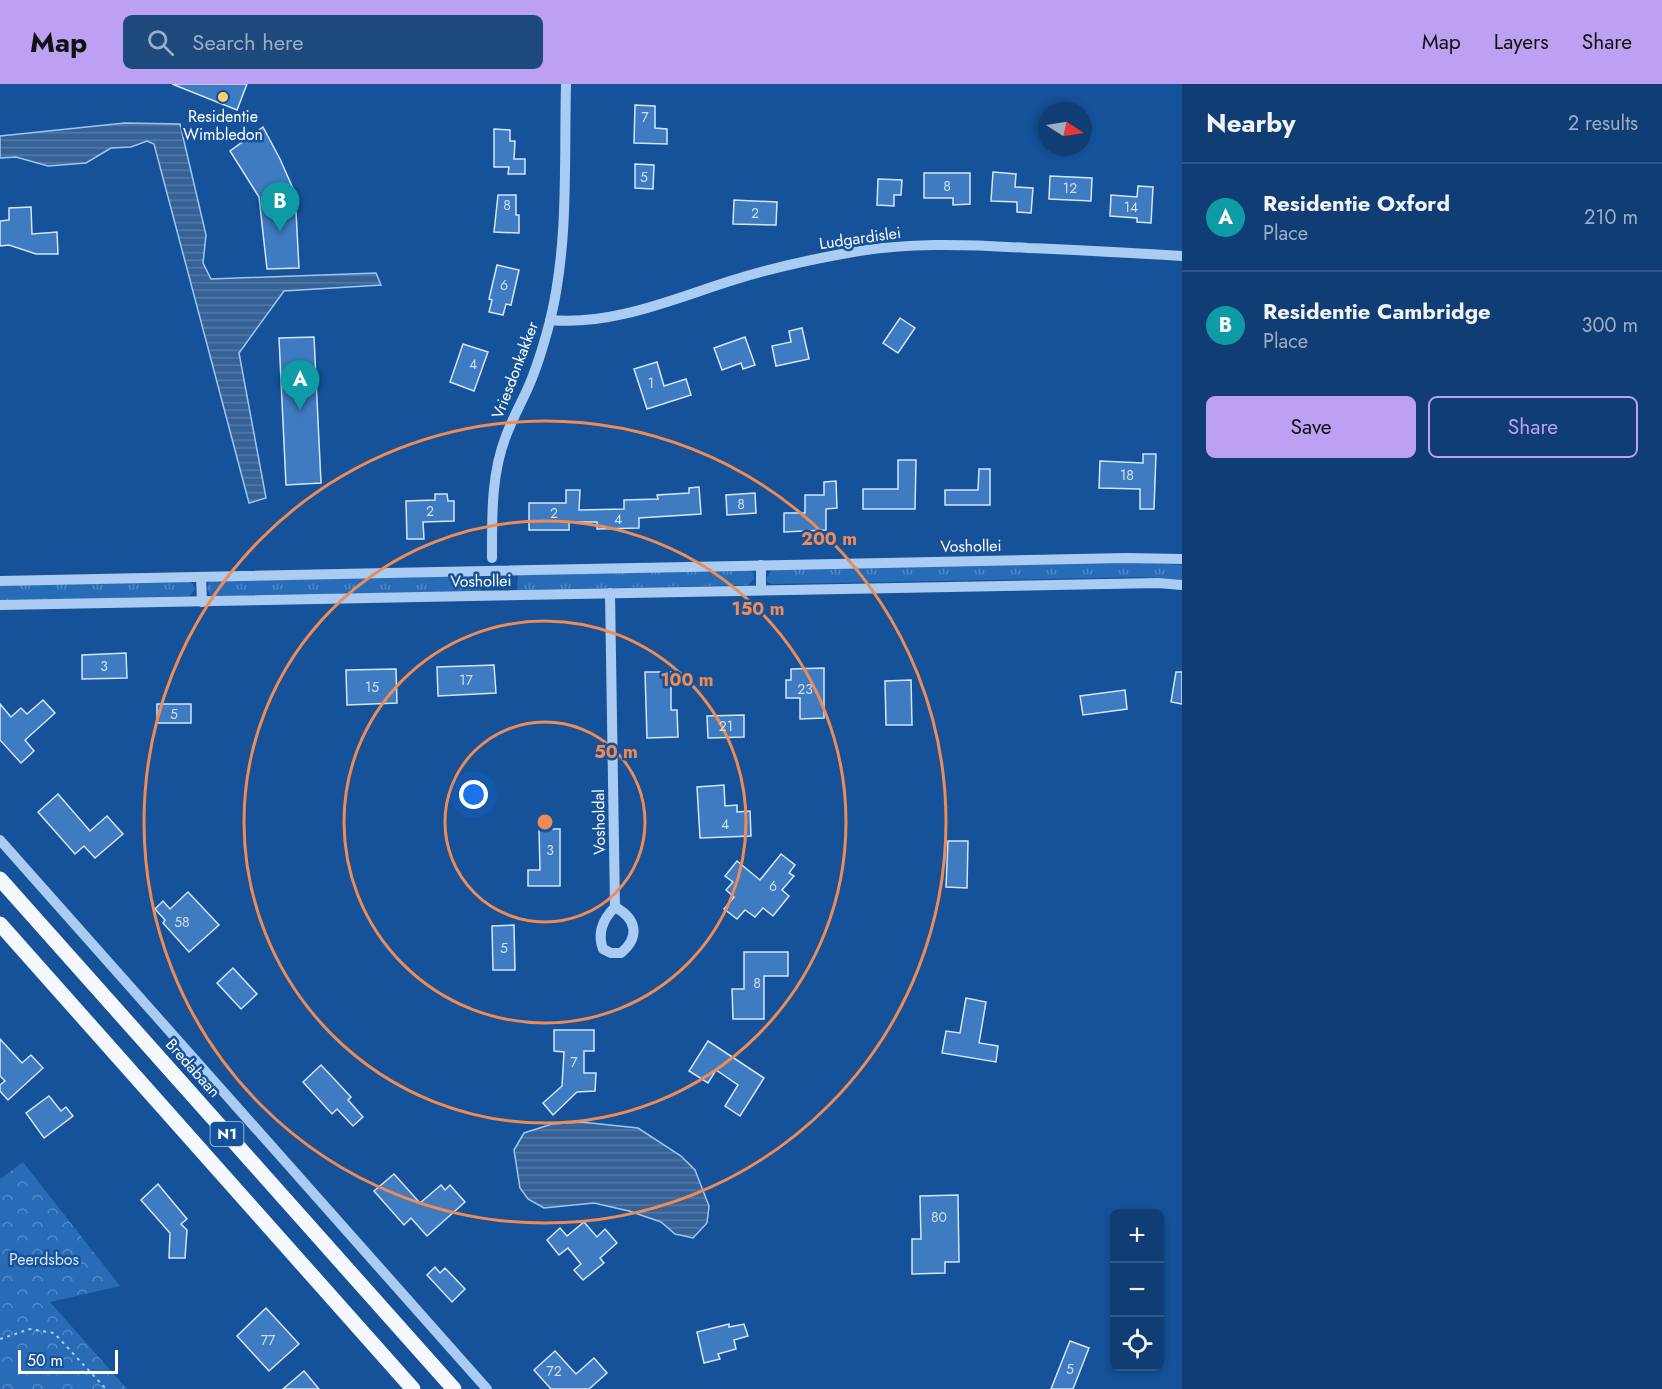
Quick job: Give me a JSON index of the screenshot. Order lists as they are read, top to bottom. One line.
{"streets":{"main road":["Bredabaan","N1"],"street":["Ludgardislei","Vriesdonkakker","Voshollei","Vosholdal"]},"crossings":[["Ludgardislei","Vriesdonkakker"],["Voshollei","Vosholdal"]],"parks":["Peerdsbos"],"places":["Residentie Wimbledon"],"house_numbers":["7","5","8","12","8","14","2","6","4","1","18","8","2","2","4","3","17","15","23","5","21","4","3","6","58","5","8","7","80","77","5","72"],"scale_bar":"50 m","north":"right","page":{"header":"Map","search":"Search here","nav":["Map","Layers","Share"],"heading":["Nearby","2 results"],"list":[{"mark":"A","name":"Residentie Oxford","note":"Place","value":"210 m"},{"mark":"B","name":"Residentie Cambridge","note":"Place","value":"300 m"}],"pins":["B","A"],"buttons":["Save","Share"],"map_buttons":["+","−"],"scale":"50 m"},"rings":["200 m","150 m","100 m","50 m"]}
